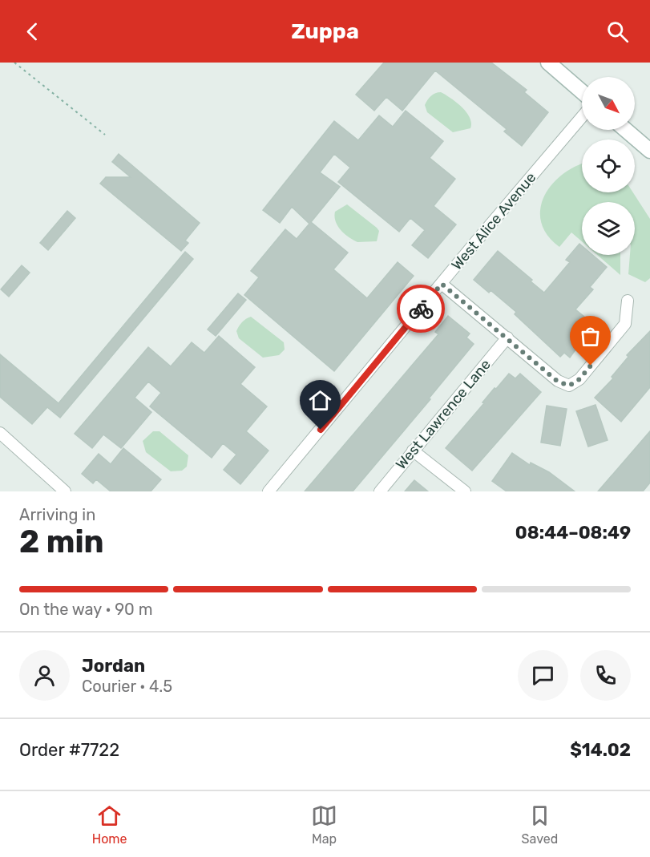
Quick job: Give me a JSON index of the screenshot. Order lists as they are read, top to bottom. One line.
{"streets":{"street":["West Alice Avenue","West Lawrence Lane"]},"north":"bottom right","page":{"header":"Zuppa","heading":["2 min","Arriving in","08:44–08:49"],"panel":["Jordan","Courier · 4.5","Order #7722","$14.02"],"bar":"On the way · 90 m","tabs":["Home","Map","Saved"]}}
